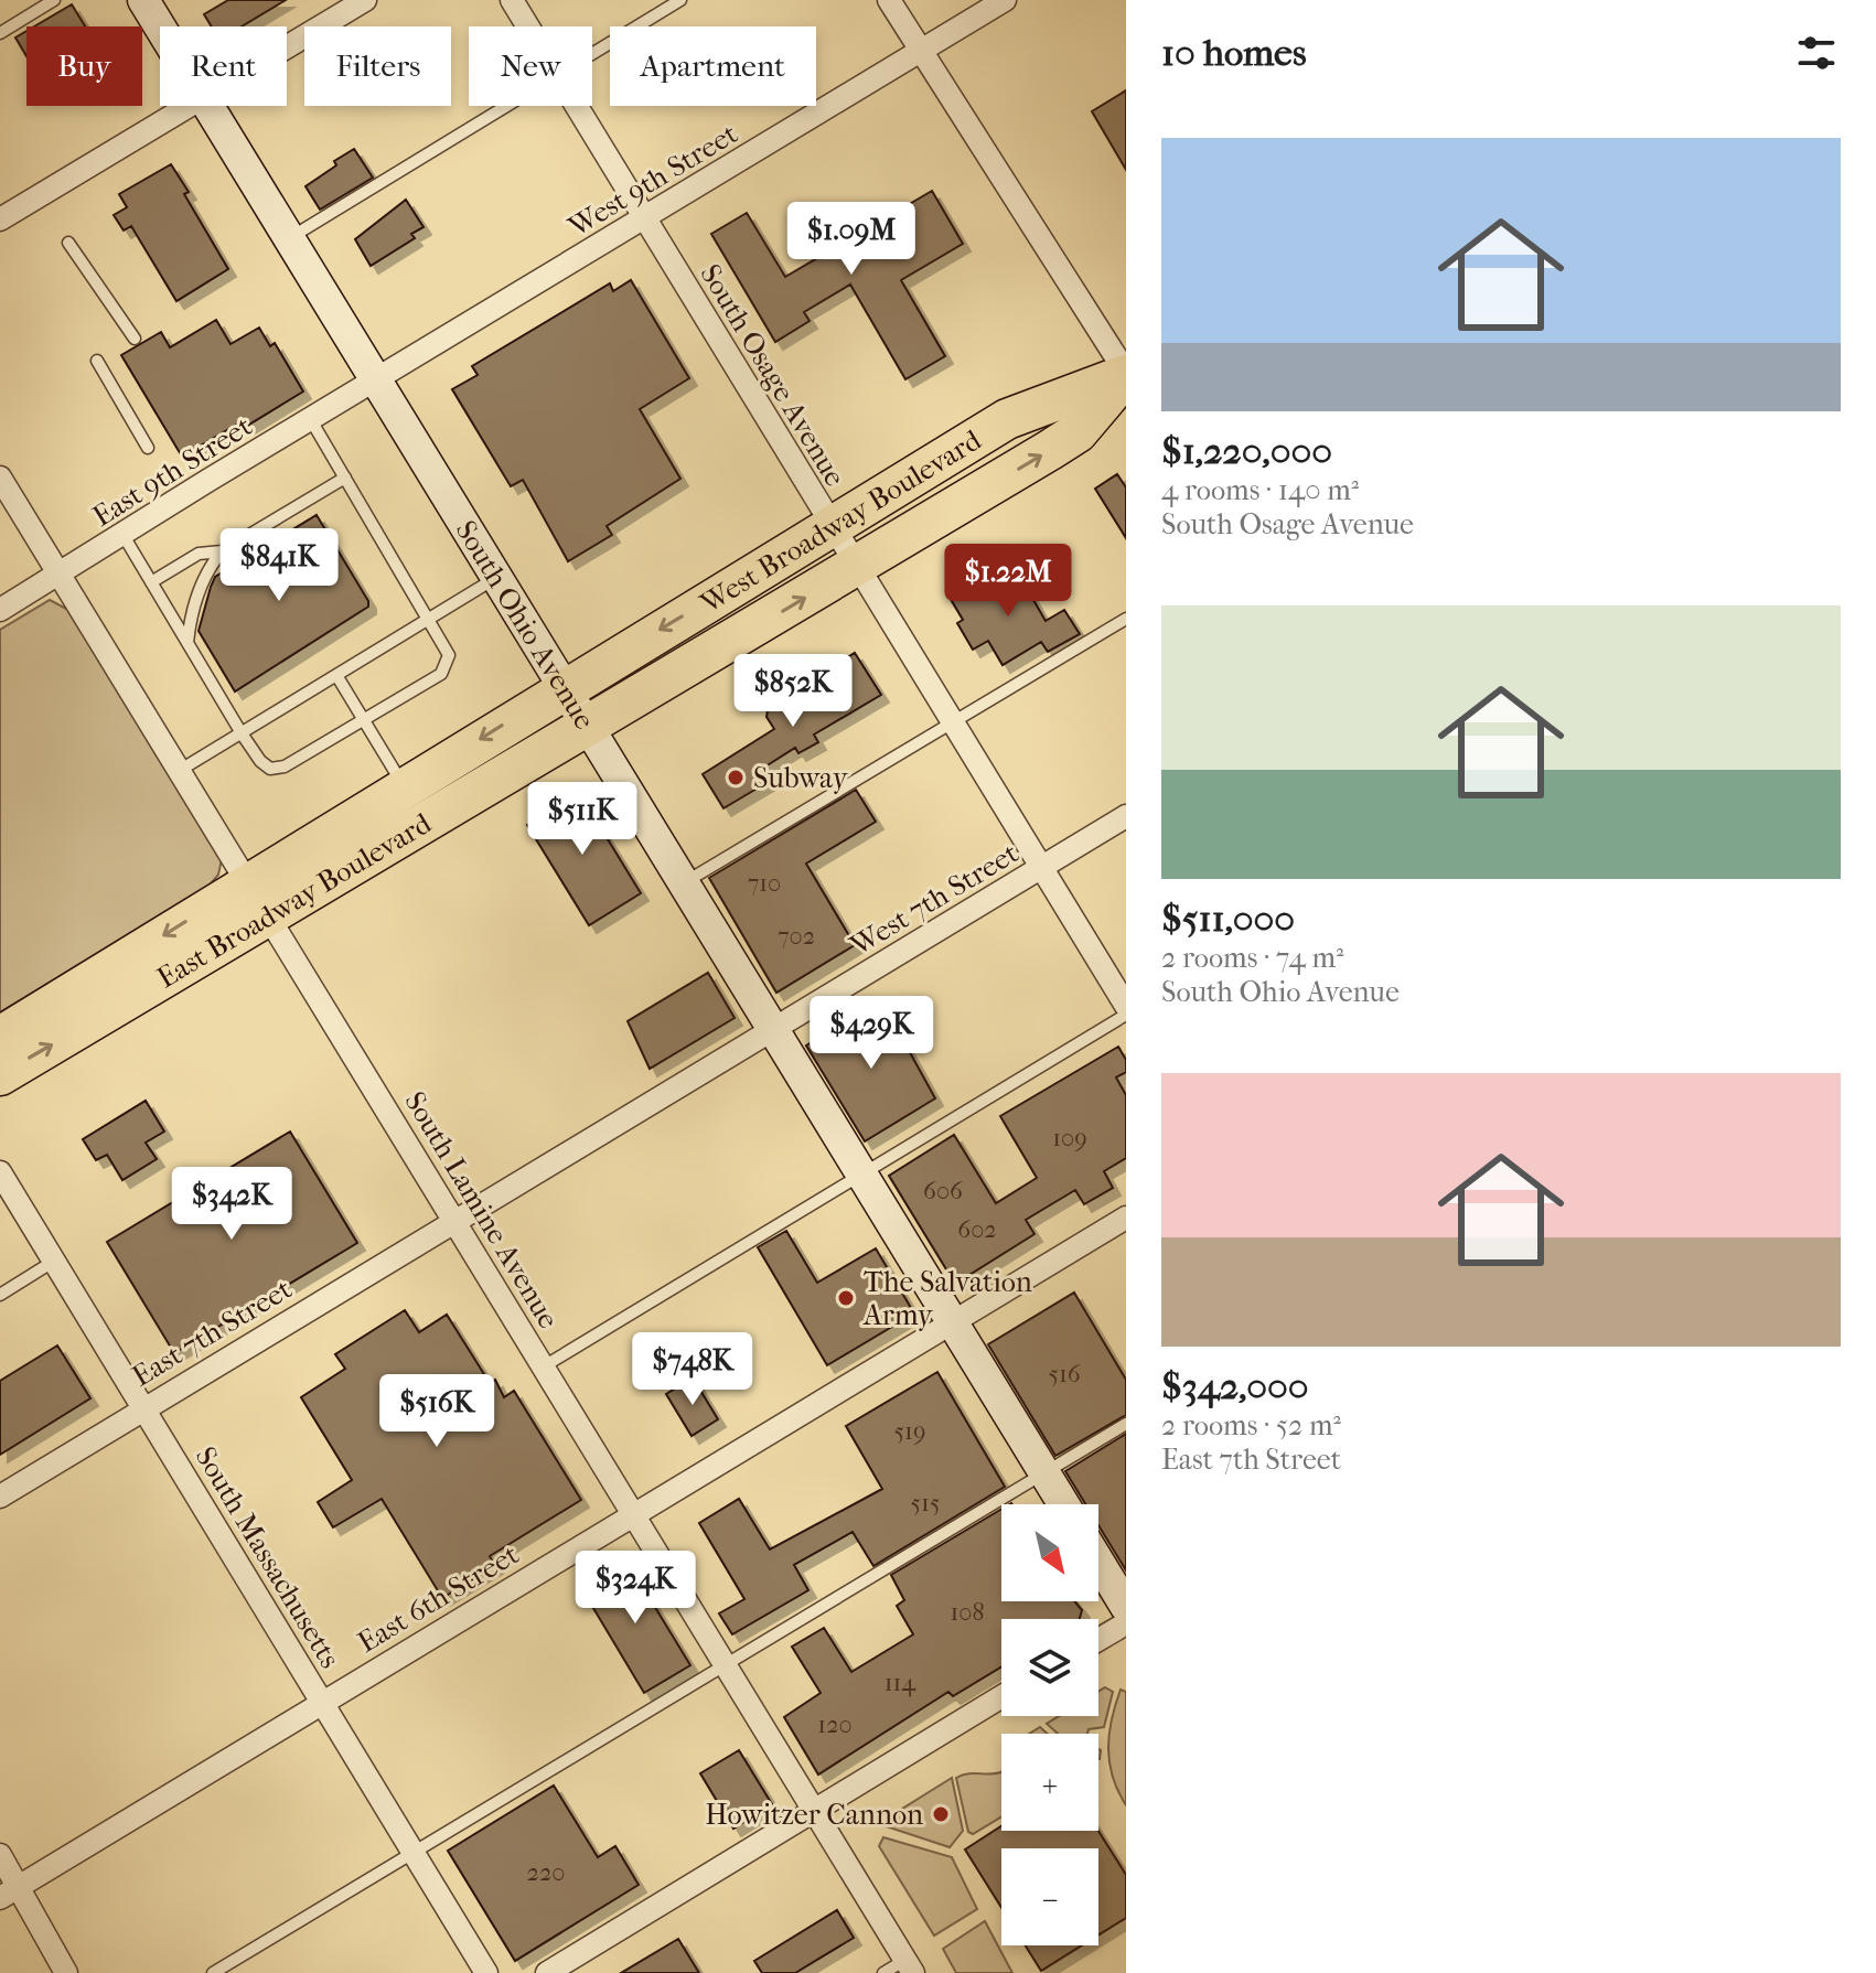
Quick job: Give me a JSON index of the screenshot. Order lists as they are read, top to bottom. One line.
{"streets":{"highway":["West Broadway Boulevard","East Broadway Boulevard"],"main road":["South Ohio Avenue"],"street":["West 9th Street","South Osage Avenue","East 9th Street","West 7th Street","South Lamine Avenue","East 7th Street","South Massachusetts","East 6th Street"]},"crossings":[["West 9th Street","South Osage Avenue"],["West 9th Street","East 9th Street"],["West 9th Street","South Ohio Avenue"],["South Osage Avenue","West Broadway Boulevard"],["South Osage Avenue","West 7th Street"],["East 9th Street","South Ohio Avenue"],["East 9th Street","South Lamine Avenue"],["West Broadway Boulevard","South Ohio Avenue"],["West Broadway Boulevard","East Broadway Boulevard"],["South Ohio Avenue","West 7th Street"],["South Ohio Avenue","East Broadway Boulevard"],["South Ohio Avenue","East 7th Street"],["South Ohio Avenue","East 6th Street"],["West 7th Street","East 7th Street"],["East Broadway Boulevard","South Lamine Avenue"],["South Lamine Avenue","East 7th Street"],["South Lamine Avenue","East 6th Street"],["East 7th Street","South Massachusetts"],["South Massachusetts","East 6th Street"]],"places":["Subway","The Salvation Army","Howitzer Cannon"],"house_numbers":["710","702","109","606","602","516","519","515","108","114","120","220"],"north":"bottom right","page":{"heading":"10 homes","chip":["Buy","Rent","Filters","New","Apartment"],"list":[{"name":"$1,220,000","note":"4 rooms · 140 m² · South Osage Avenue"},{"name":"$511,000","note":"2 rooms · 74 m² · South Ohio Avenue"},{"name":"$342,000","note":"2 rooms · 52 m² · East 7th Street"}],"price":["$1.09M","$841K","$1.22M","$852K","$511K","$429K","$342K","$748K","$516K","$324K"],"map_buttons":["+","−"]}}
